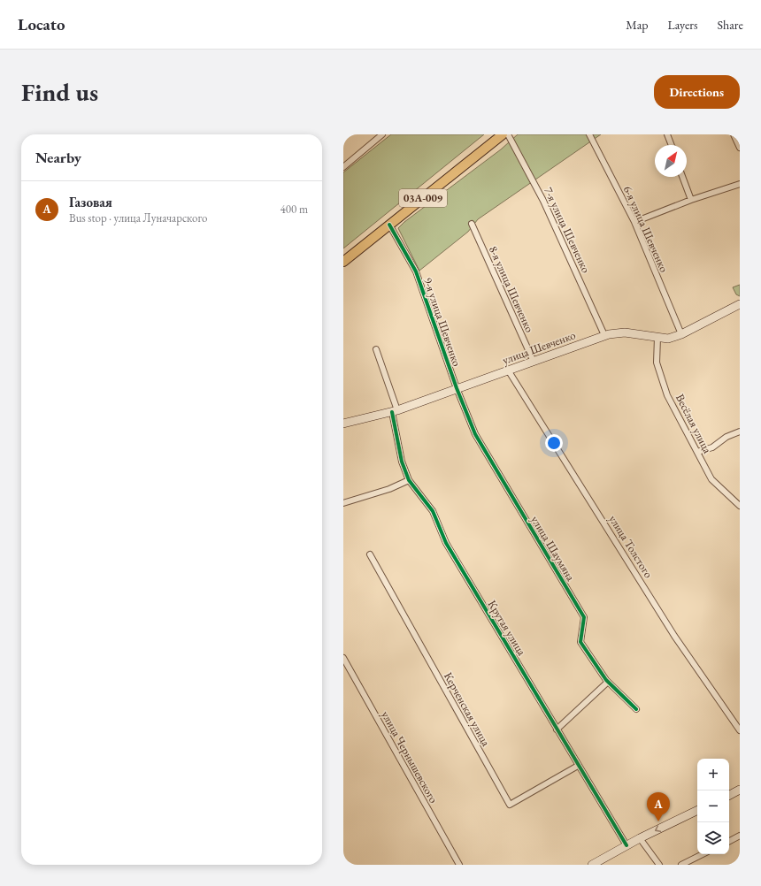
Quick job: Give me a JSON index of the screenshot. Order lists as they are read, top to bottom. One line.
{"streets":{"main road":["03А-009","улица Шевченко"],"street":["6-я улица Шевченко","7-я улица Шевченко","8-я улица Шевченко","9-я улица Шевченко","Весёлая улица","улица Толстого","улица Шаумяна","Крутая улица","Керченская улица","улица Чернышевского"]},"crossings":[["03А-009","9-я улица Шевченко"],["6-я улица Шевченко","улица Шевченко"],["7-я улица Шевченко","улица Шевченко"],["8-я улица Шевченко","улица Шевченко"],["9-я улица Шевченко","улица Шевченко"],["9-я улица Шевченко","улица Шаумяна"],["улица Шевченко","Весёлая улица"],["улица Шевченко","улица Толстого"],["улица Шевченко","улица Шаумяна"],["улица Шевченко","Крутая улица"],["Крутая улица","Керченская улица"]],"north":"top right","page":{"header":"Locato","nav":["Map","Layers","Share"],"buttons":"Directions","title":"Find us","heading":"Nearby","list":[{"mark":"A","name":"Газовая","note":"Bus stop · улица Луначарского","value":"400 m"}],"map_buttons":["+","−"],"pins":"A"}}
